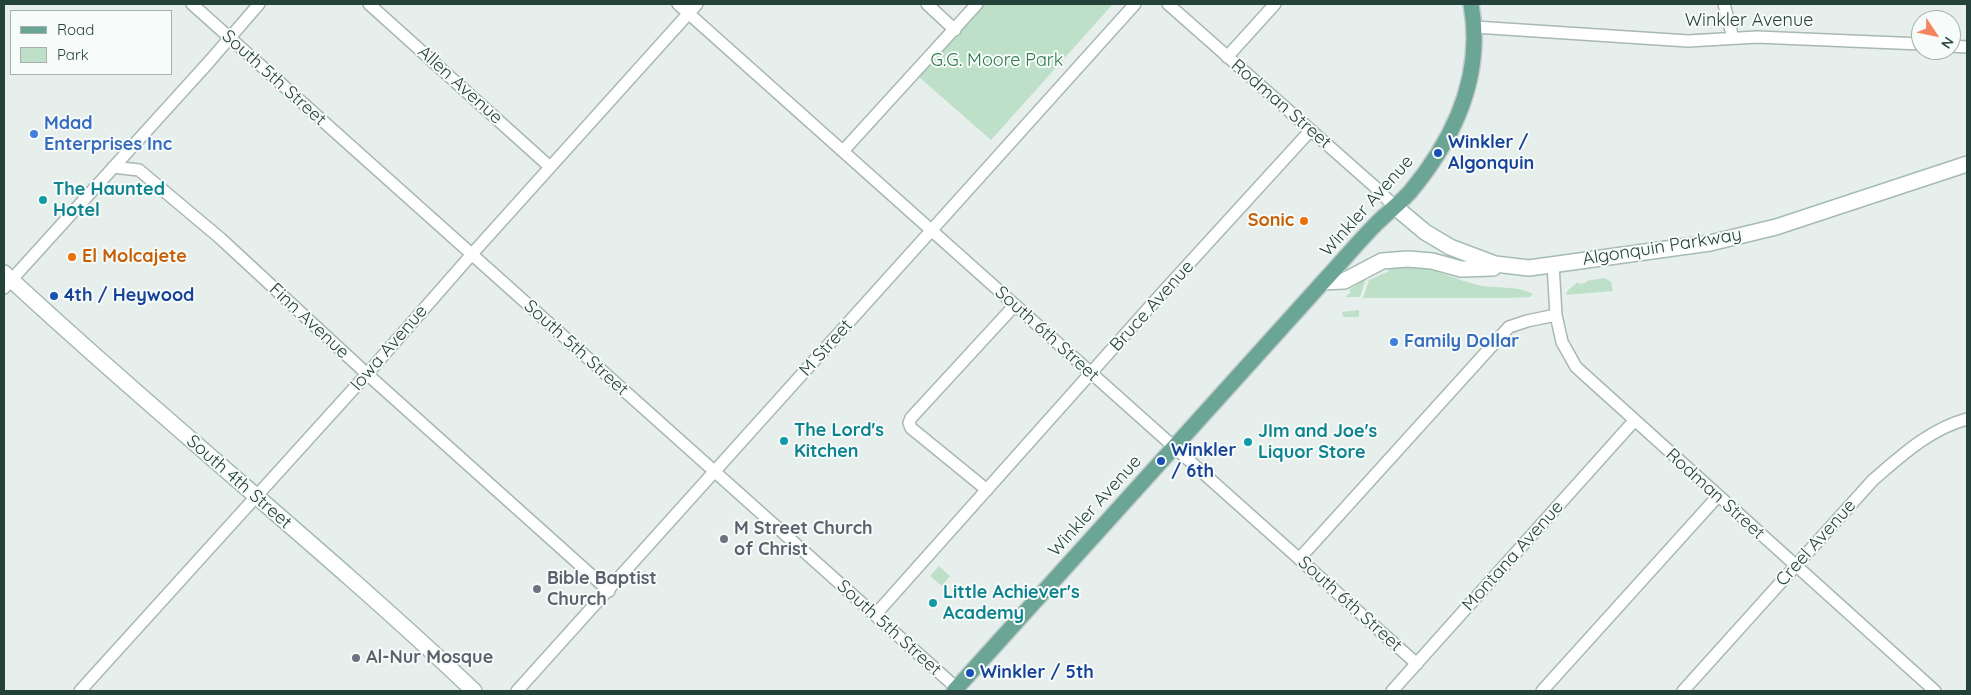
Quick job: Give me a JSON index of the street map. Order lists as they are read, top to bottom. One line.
{"streets":{"main road":["Winkler Avenue","Algonquin Parkway","South 4th Street"],"street":["South 5th Street","Allen Avenue","Rodman Street","Bruce Avenue","Finn Avenue","South 6th Street","Iowa Avenue","M Street","Creel Avenue","Montana Avenue"]},"crossings":[["Winkler Avenue","South 5th Street"],["Winkler Avenue","Rodman Street"],["Winkler Avenue","Algonquin Parkway"],["Winkler Avenue","South 6th Street"],["South 5th Street","Bruce Avenue"],["South 5th Street","Iowa Avenue"],["South 5th Street","M Street"],["Allen Avenue","Iowa Avenue"],["Rodman Street","Algonquin Parkway"],["Rodman Street","Bruce Avenue"],["Rodman Street","Creel Avenue"],["Rodman Street","Montana Avenue"],["Bruce Avenue","South 6th Street"],["Finn Avenue","Iowa Avenue"],["Finn Avenue","M Street"],["South 6th Street","Iowa Avenue"],["South 6th Street","M Street"],["South 6th Street","Montana Avenue"],["Iowa Avenue","South 4th Street"]],"parks":["G.G. Moore Park"],"places":["Mdad Enterprises Inc","Winkler / Algonquin","The Haunted Hotel","Sonic","El Molcajete","4th / Heywood","Family Dollar","The Lord's Kitchen","JIm and Joe's Liquor Store","Winkler / 6th","M Street Church of Christ","Bible Baptist Church","Little Achiever's Academy","Al-Nur Mosque","Winkler / 5th"],"legend":["Road","Park"],"north":"bottom right"}
